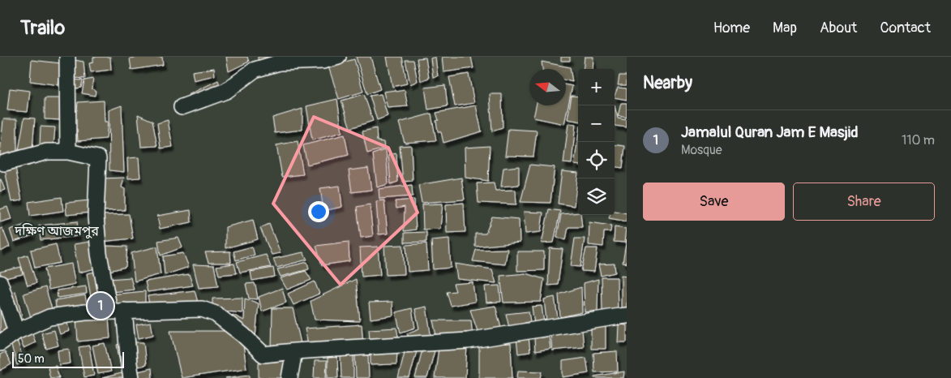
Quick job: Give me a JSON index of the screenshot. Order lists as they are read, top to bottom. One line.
{"districts":["দক্ষিণ আজমপুর"],"scale_bar":"50 m","north":"left","page":{"header":"Trailo","nav":["Home","Map","About","Contact"],"heading":"Nearby","map_buttons":["+","−"],"list":[{"mark":"1","name":"Jamalul Quran Jam E Masjid","note":"Mosque","value":"110 m"}],"buttons":["Save","Share"],"pins":"1","scale":"50 m"}}
